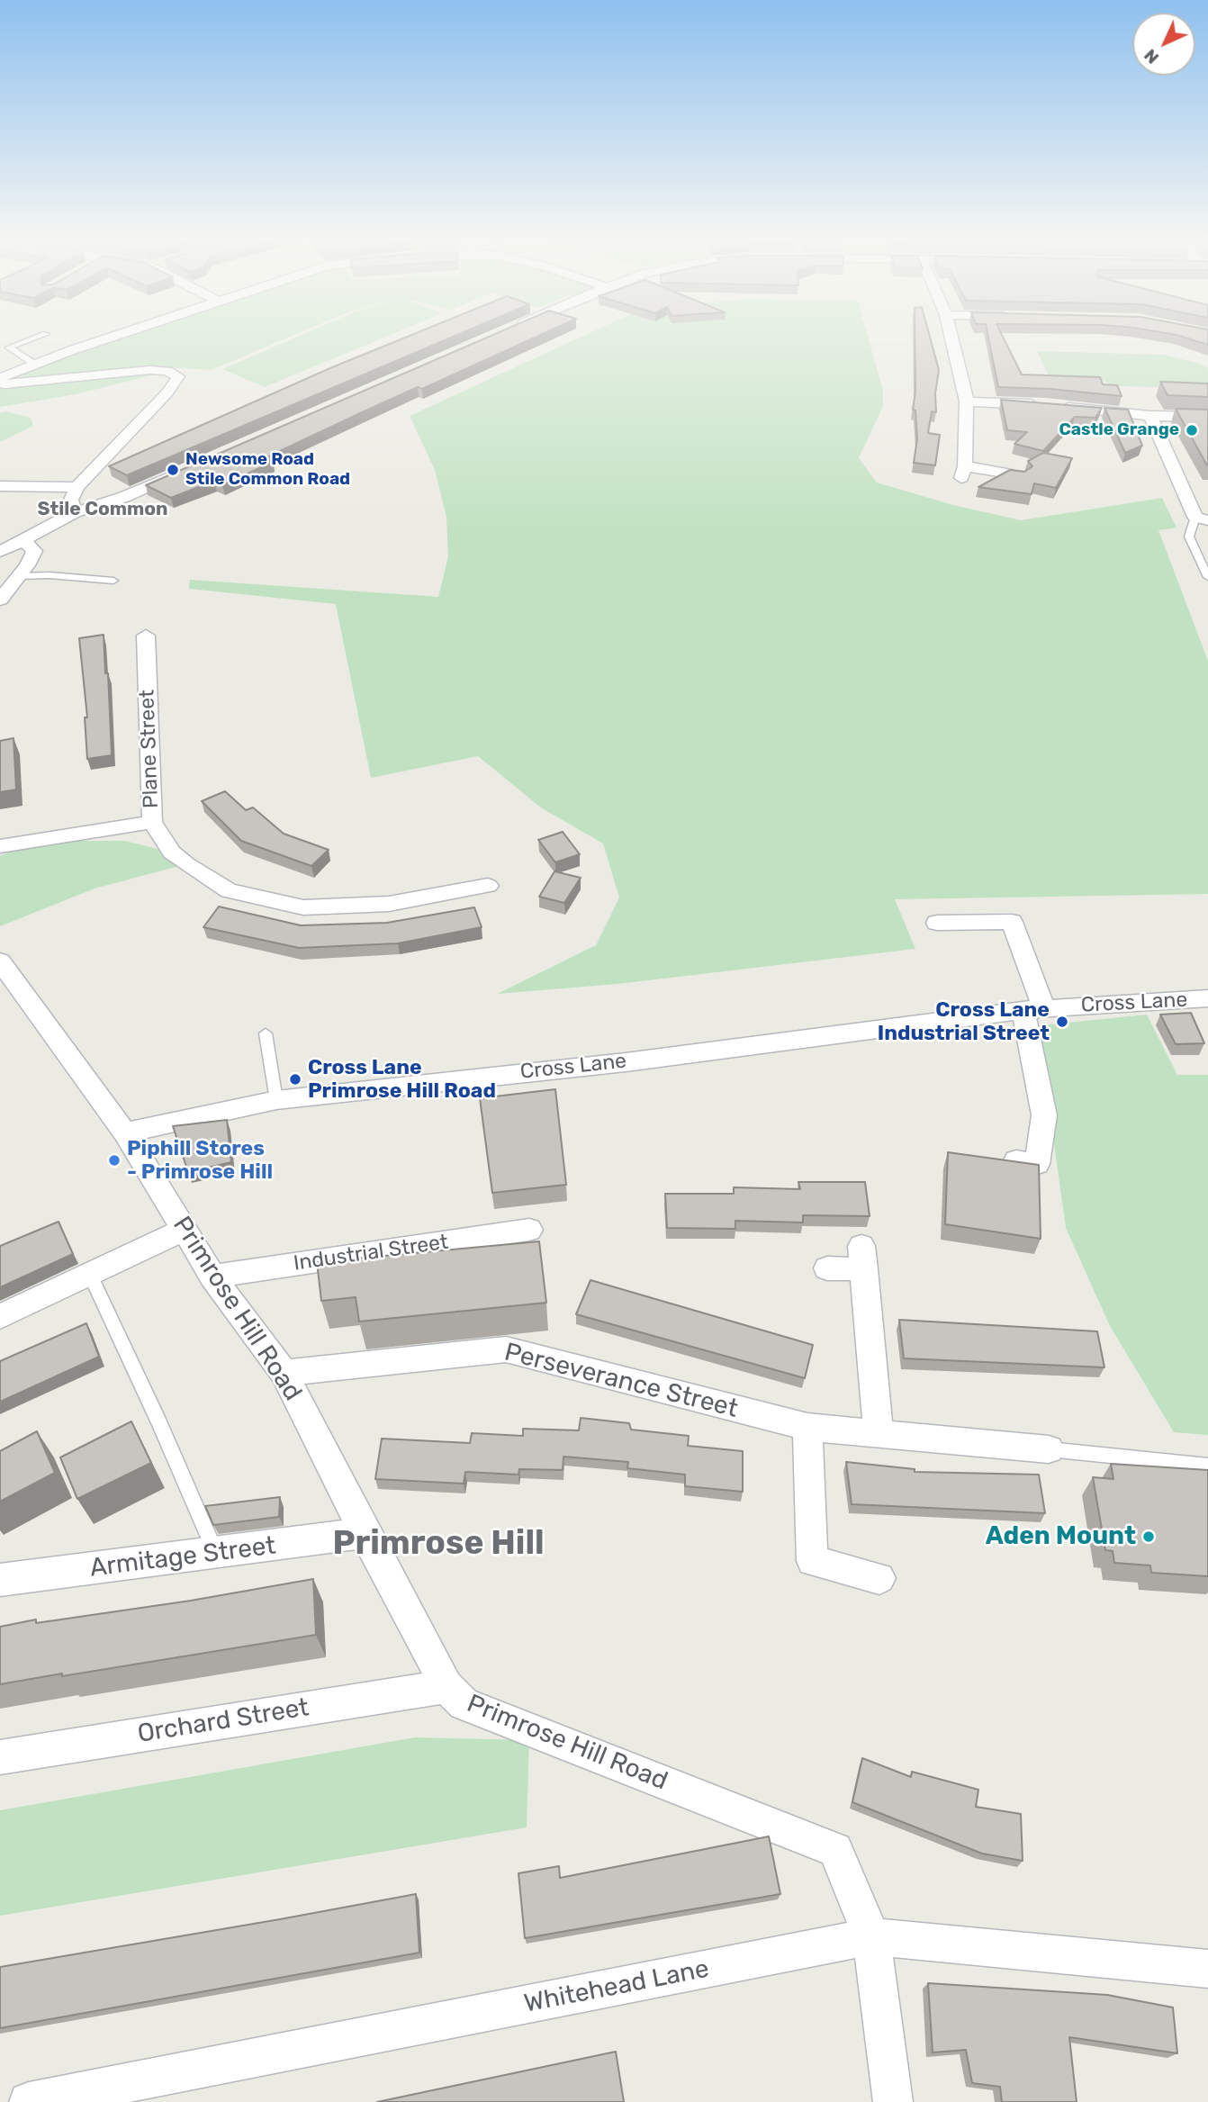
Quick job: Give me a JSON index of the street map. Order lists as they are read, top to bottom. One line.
{"streets":{"street":["Plane Street","Cross Lane","Industrial Street","Primrose Hill Road","Perseverance Street","Armitage Street","Orchard Street","Whitehead Lane"]},"crossings":[["Cross Lane","Primrose Hill Road"],["Industrial Street","Primrose Hill Road"],["Primrose Hill Road","Perseverance Street"],["Primrose Hill Road","Armitage Street"],["Primrose Hill Road","Orchard Street"],["Primrose Hill Road","Whitehead Lane"]],"districts":["Stile Common","Primrose Hill"],"places":["Castle Grange","Newsome Road Stile Common Road","Cross Lane Industrial Street","Cross Lane Primrose Hill Road","Piphill Stores - Primrose Hill","Aden Mount"],"north":"bottom left"}
